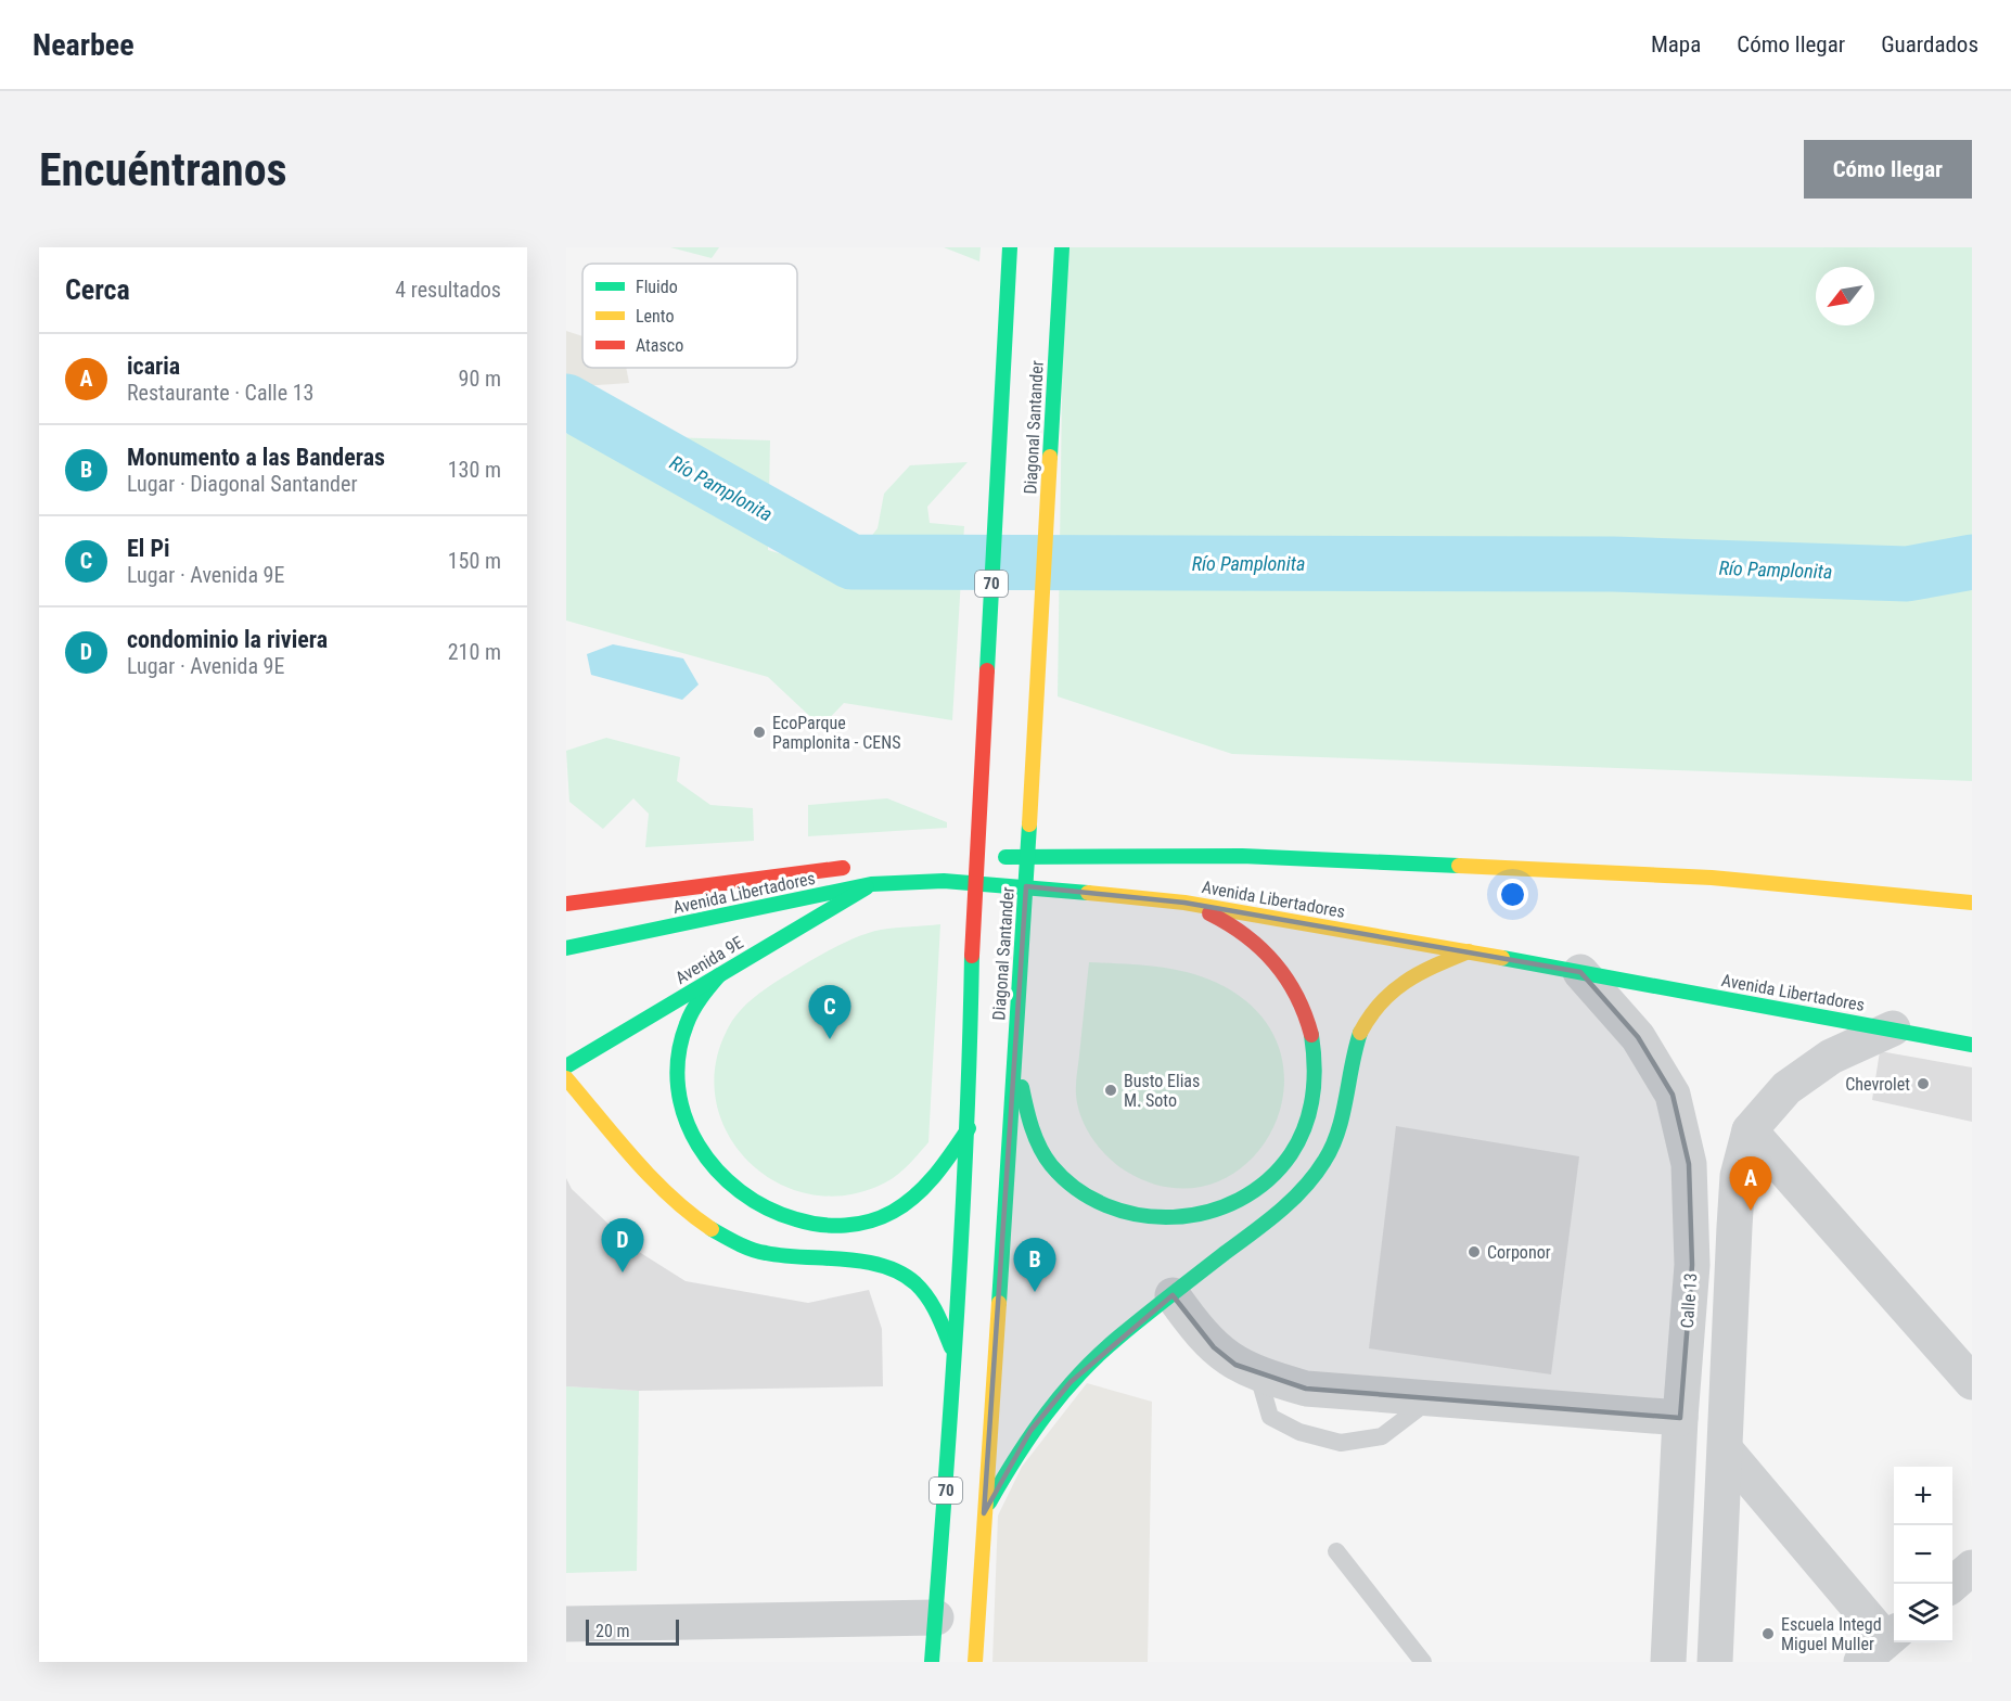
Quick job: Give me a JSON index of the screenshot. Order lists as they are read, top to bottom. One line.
{"streets":{"main road":["Diagonal Santander","70","Avenida Libertadores","Avenida 9E"],"street":["Calle 13"]},"crossings":[["Avenida Libertadores","Avenida 9E"],["Avenida Libertadores","Calle 13"]],"water":["Río Pamplonita"],"places":["EcoParque Pamplonita - CENS","Chevrolet","Busto Elias M. Soto","Corponor","Escuela Integd Miguel Muller"],"legend":["Fluido","Lento","Atasco"],"scale_bar":"20 m","north":"bottom left","page":{"header":"Nearbee","nav":["Mapa","Cómo llegar","Guardados"],"buttons":"Cómo llegar","title":"Encuéntranos","heading":["Cerca","4 resultados"],"list":[{"mark":"A","name":"icaria","note":"Restaurante · Calle 13","value":"90 m"},{"mark":"B","name":"Monumento a las Banderas","note":"Lugar · Diagonal Santander","value":"130 m"},{"mark":"C","name":"El Pi","note":"Lugar · Avenida 9E","value":"150 m"},{"mark":"D","name":"condominio la riviera","note":"Lugar · Avenida 9E","value":"210 m"}],"pins":["C","A","D","B"],"map_buttons":["+","−"],"scale":"20 m"}}
